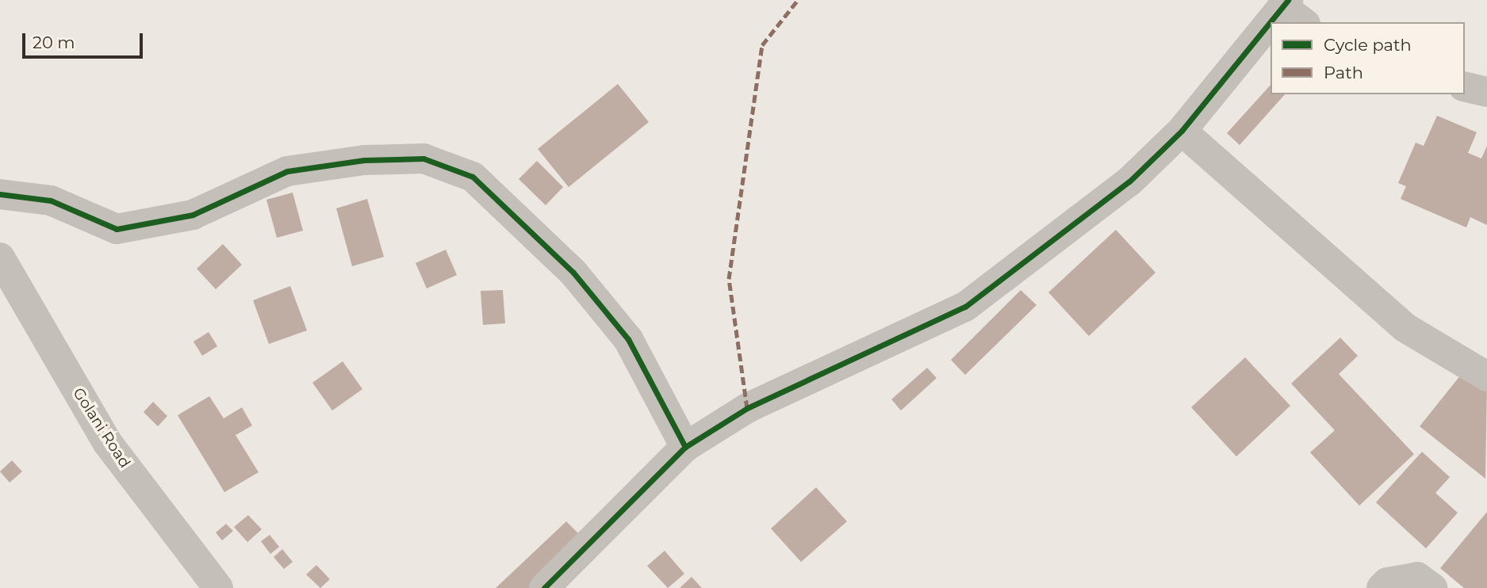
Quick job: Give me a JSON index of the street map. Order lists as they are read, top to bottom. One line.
{"streets":{"street":["Golani Road"]},"legend":["Cycle path","Path"],"scale_bar":"20 m"}
